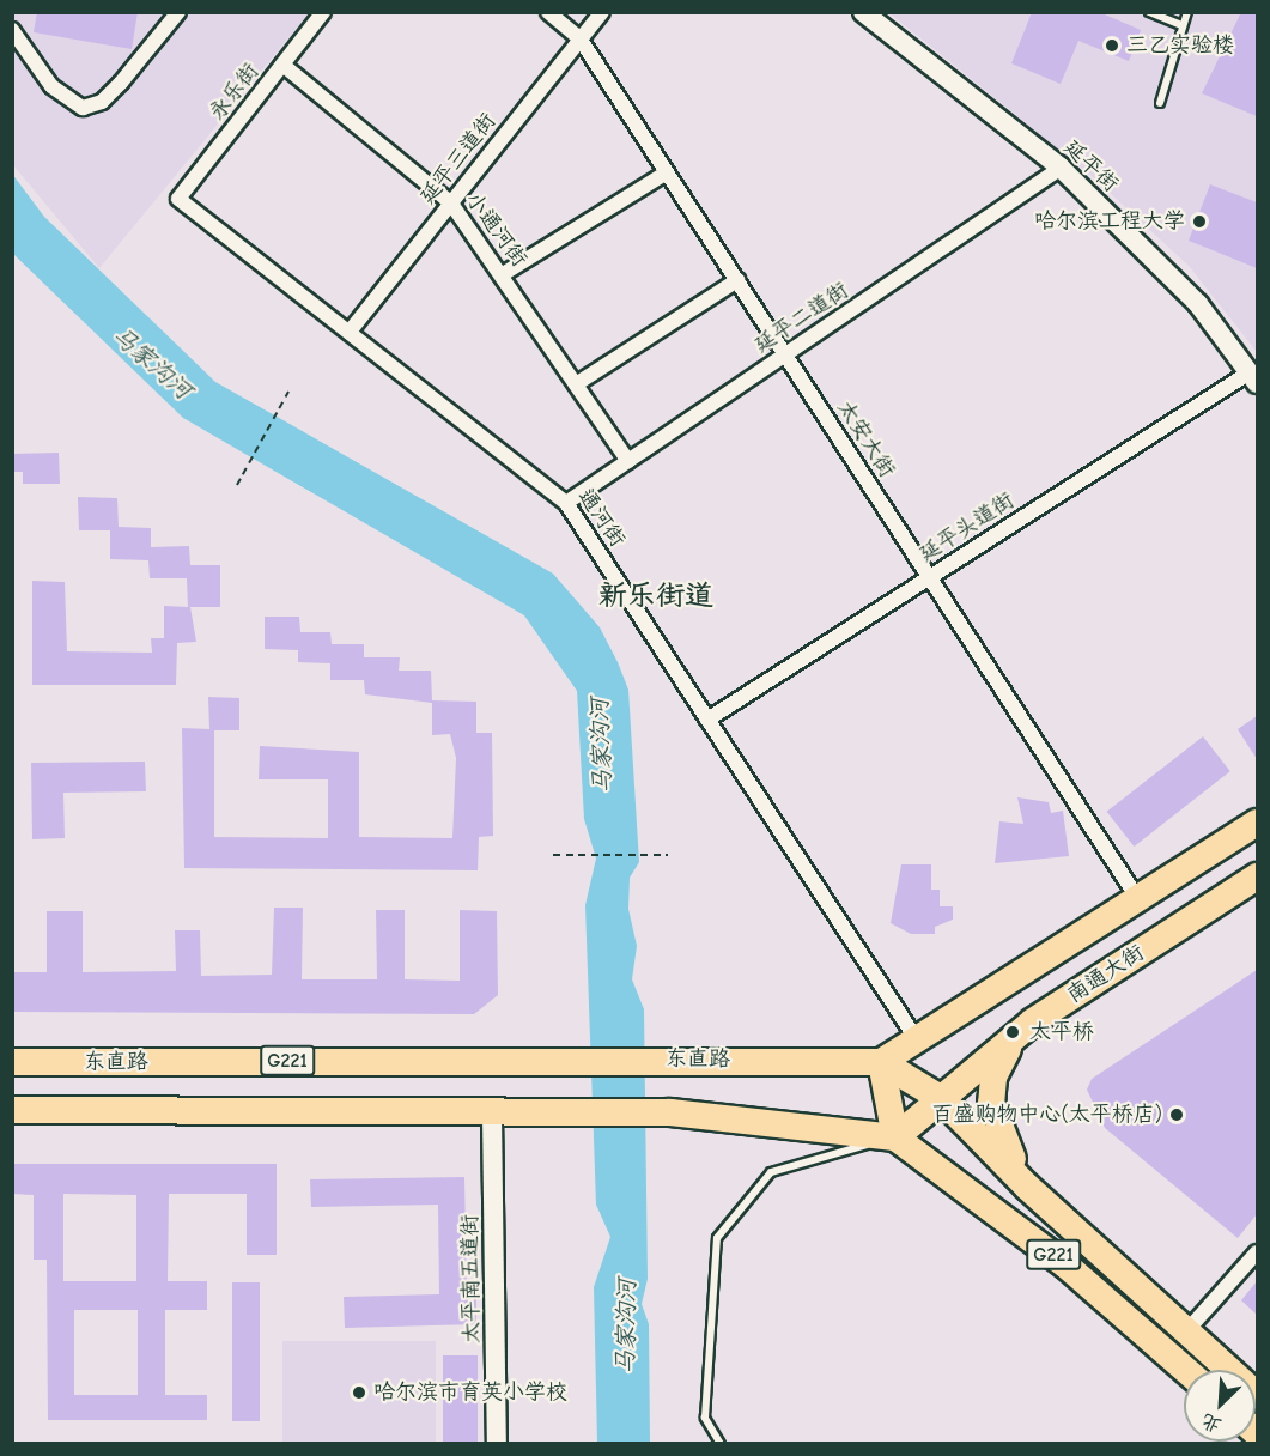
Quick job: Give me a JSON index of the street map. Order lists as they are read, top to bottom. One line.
{"streets":{"highway":["南通大街","东直路","G221"],"street":["永乐街","延平三道街","延平街","小通河街","延平二道街","太安大街","通河街","延平头道街","太平南五道街"]},"crossings":[["永乐街","小通河街"],["永乐街","通河街"],["延平三道街","小通河街"],["延平三道街","太安大街"],["延平三道街","通河街"],["延平街","延平二道街"],["延平街","延平头道街"],["小通河街","延平二道街"],["延平二道街","太安大街"],["延平二道街","通河街"],["太安大街","延平头道街"],["通河街","延平头道街"],["南通大街","G221"]],"districts":["新乐街道"],"water":["马家沟河"],"places":["三乙实验楼","哈尔滨工程大学","太平桥","百盛购物中心(太平桥店)","哈尔滨市育英小学校"],"north":"bottom left"}
